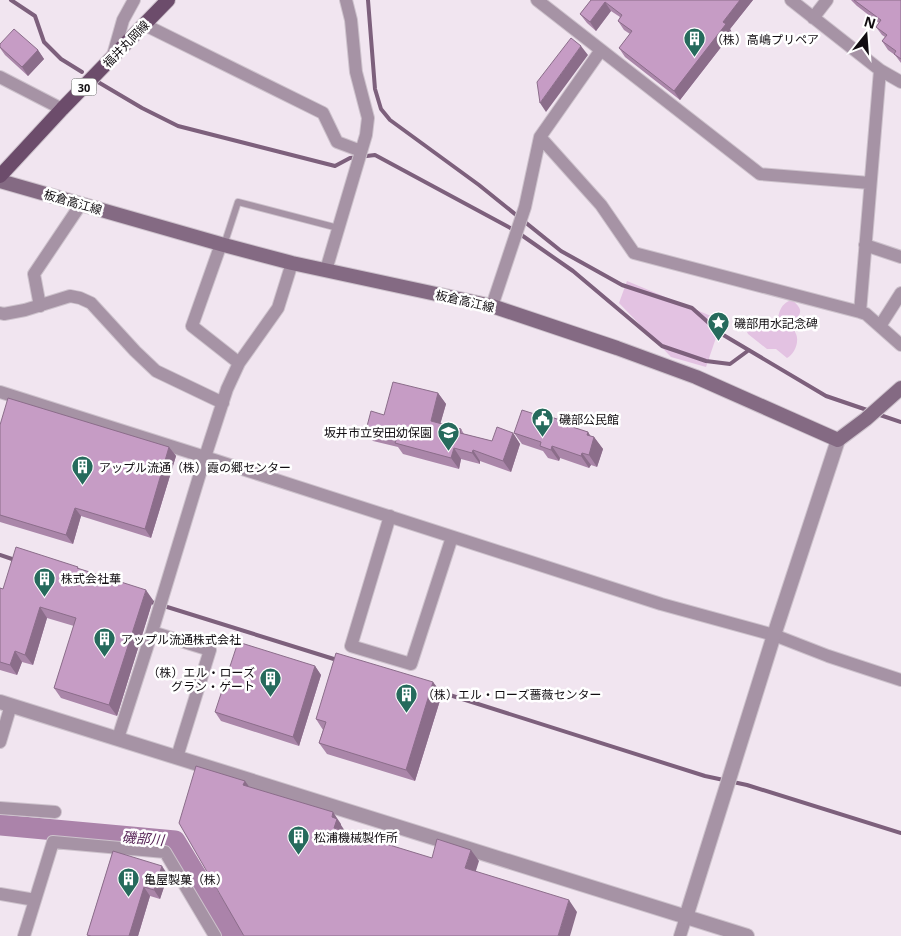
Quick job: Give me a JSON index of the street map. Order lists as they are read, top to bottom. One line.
{"streets":{"main road":["福井丸岡線","30","板倉高江線"]},"water":["磯部川"],"places":{"building":["（株）高嶋プリペア","アップル流通（株）霞の郷センター","株式会社華","アップル流通株式会社","（株）エル・ローズ グラン・ゲート","（株）エル・ローズ薔薇センター","松浦機械製作所","亀屋製菓（株）"],"place":["磯部用水記念碑"],"public building":["磯部公民館"],"school or university":["坂井市立安田幼保園"]},"north":"top"}
